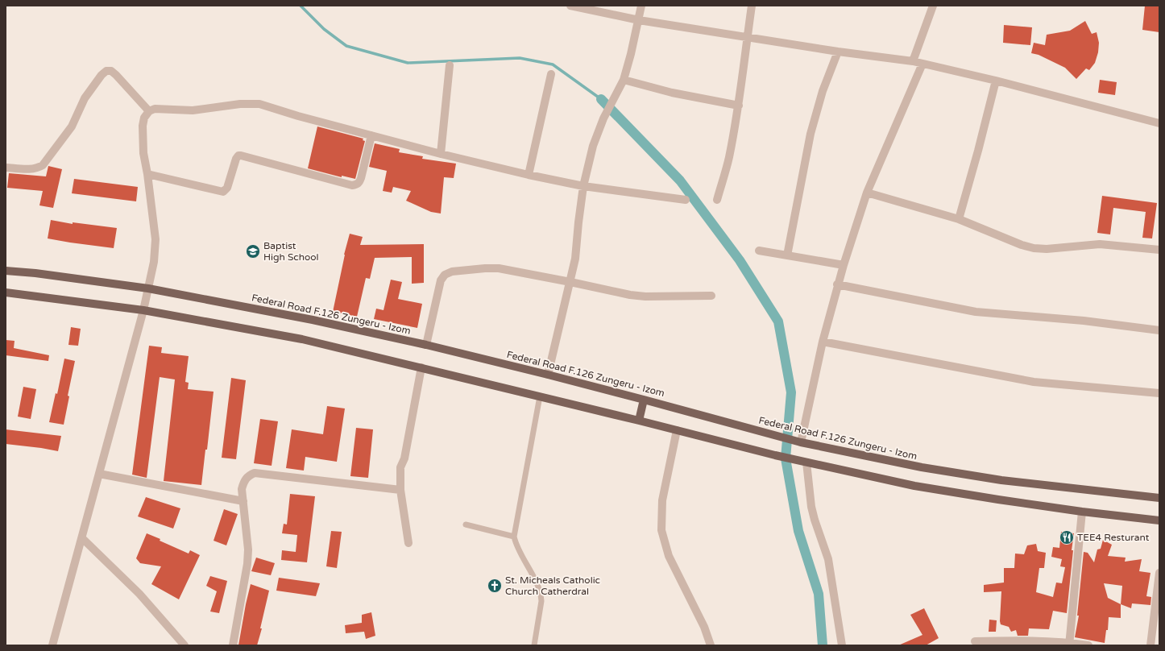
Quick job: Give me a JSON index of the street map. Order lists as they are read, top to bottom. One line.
{"streets":{"main road":["Federal Road F.126 Zungeru - Izom"]},"places":{"school or university":["Baptist High School"],"restaurant":["TEE4 Resturant"],"church":["St. Micheals Catholic Church Catherdral"]}}
